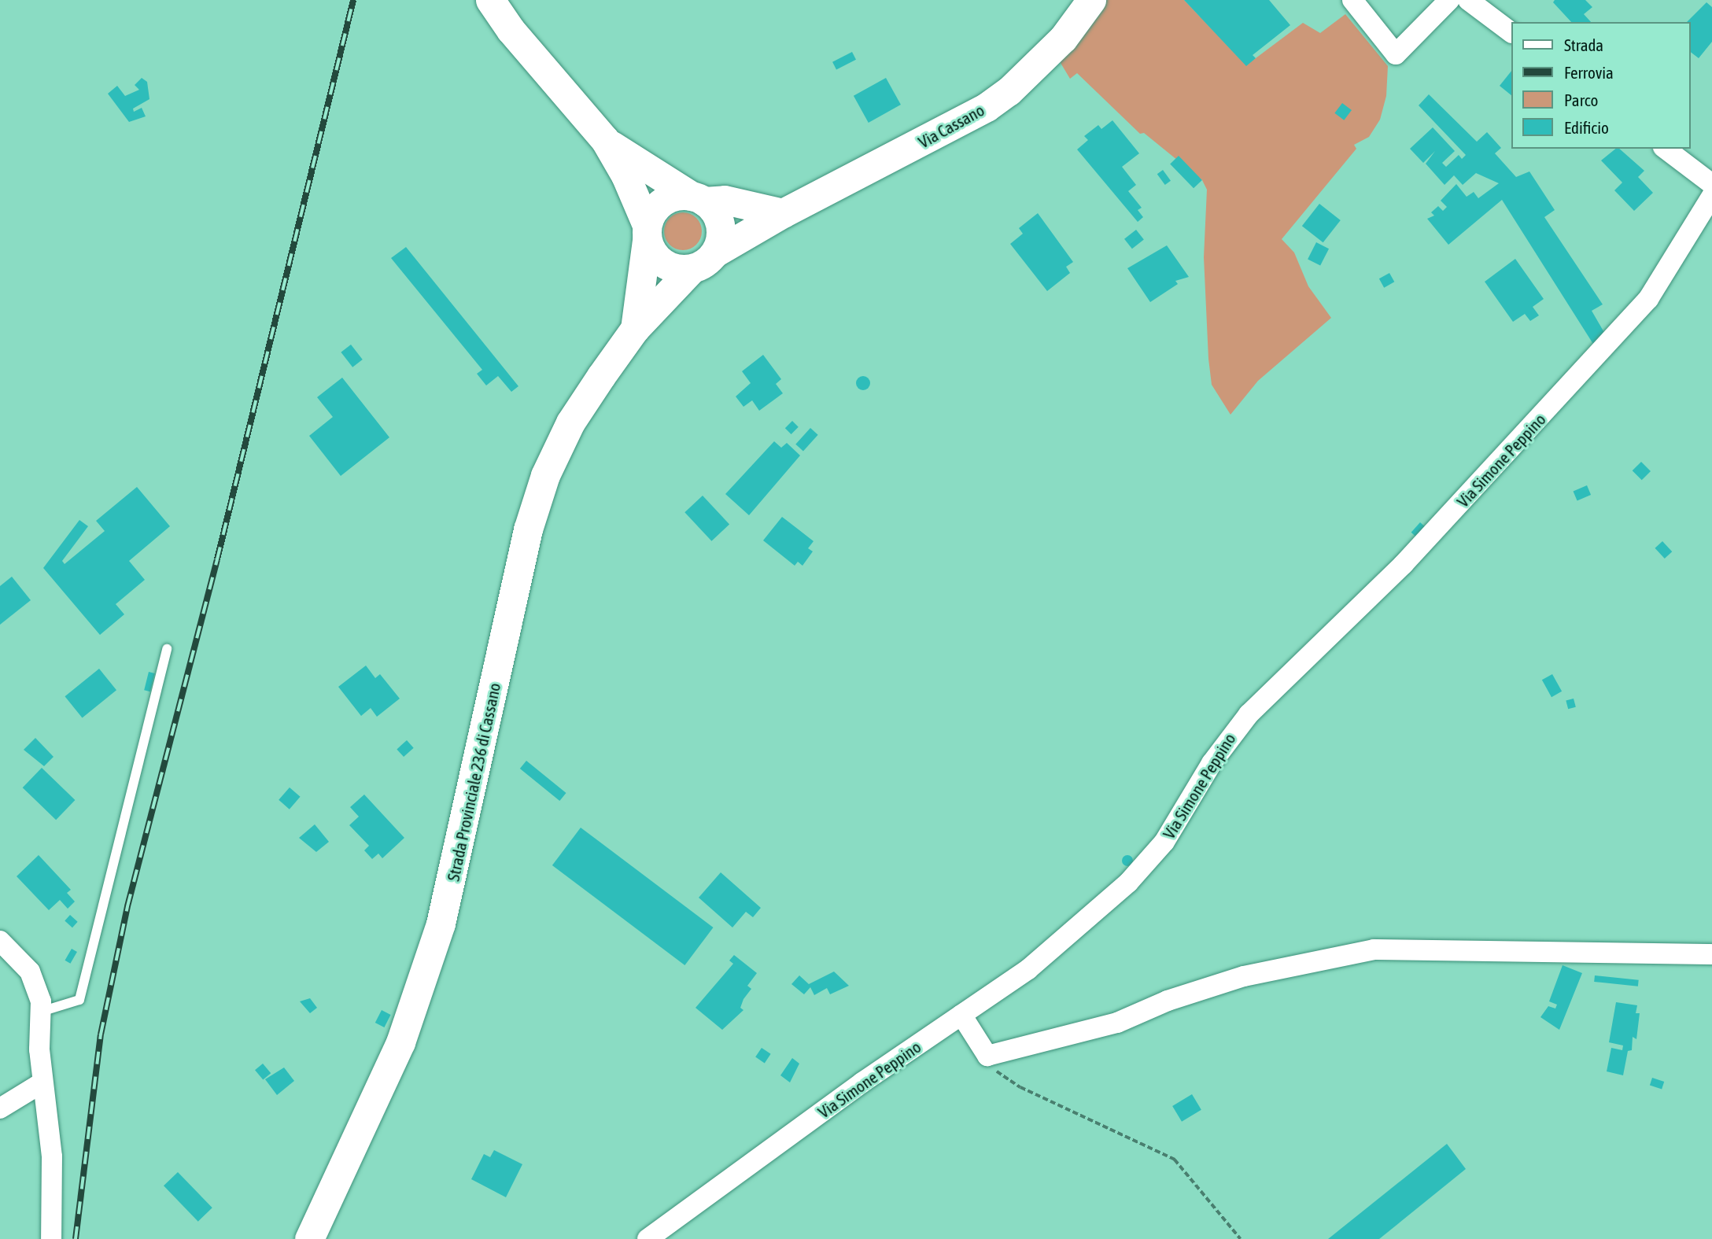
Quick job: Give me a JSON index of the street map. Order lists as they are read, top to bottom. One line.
{"streets":{"main road":["Via Cassano","Strada Provinciale 236 di Cassano"],"street":["Via Simone Peppino"]},"crossings":[["Via Cassano","Strada Provinciale 236 di Cassano"]],"legend":["Strada","Ferrovia","Parco","Edificio"]}
